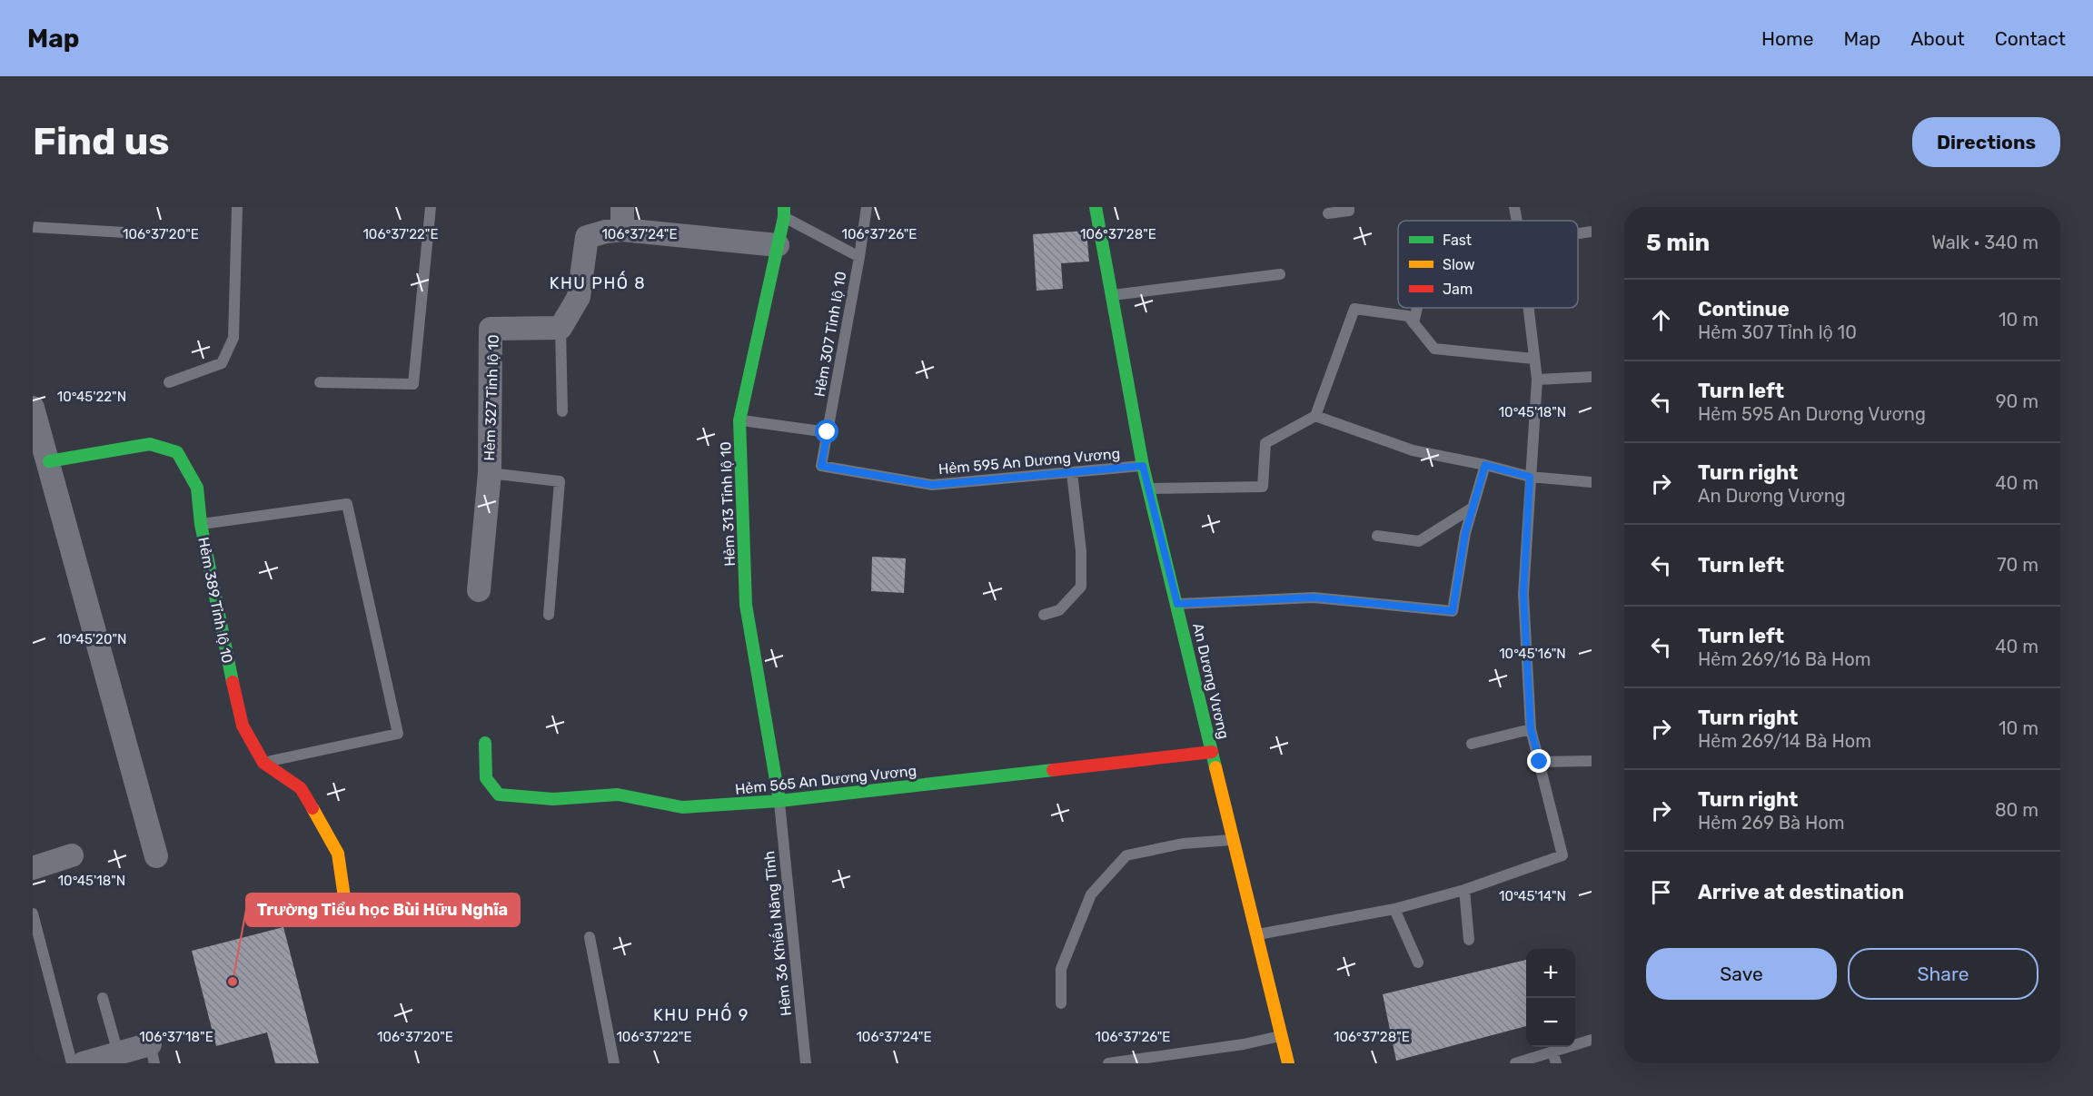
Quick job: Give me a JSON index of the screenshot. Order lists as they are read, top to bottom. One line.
{"streets":{"street":["Hẻm 327 Tỉnh lộ 10","Hẻm 313 Tỉnh lộ 10","Hẻm 389 Tỉnh lộ 10","An Dương Vương","Hẻm 565 An Dương Vương"],"lane":["Hẻm 307 Tỉnh lộ 10","Hẻm 595 An Dương Vương","Hẻm 36 Khiếu Năng Tĩnh"]},"crossings":[["Hẻm 307 Tỉnh lộ 10","Hẻm 595 An Dương Vương"],["Hẻm 595 An Dương Vương","An Dương Vương"],["Hẻm 313 Tỉnh lộ 10","Hẻm 565 An Dương Vương"],["Hẻm 313 Tỉnh lộ 10","Hẻm 36 Khiếu Năng Tĩnh"],["An Dương Vương","Hẻm 565 An Dương Vương"],["Hẻm 565 An Dương Vương","Hẻm 36 Khiếu Năng Tĩnh"]],"districts":["KHU PHỐ 8","KHU PHỐ 9"],"places":["Trường Tiểu học Bùi Hữu Nghĩa"],"legend":["Fast","Slow","Jam"],"page":{"header":"Map","nav":["Home","Map","About","Contact"],"buttons":["Directions",["Save","Share"]],"title":"Find us","heading":["5 min","Walk · 340 m"],"list":[["Continue","Hẻm 307 Tỉnh lộ 10","10 m"],["Turn left","Hẻm 595 An Dương Vương","90 m"],["Turn right","An Dương Vương","40 m"],["Turn left","70 m"],["Turn left","Hẻm 269/16 Bà Hom","40 m"],["Turn right","Hẻm 269/14 Bà Hom","10 m"],["Turn right","Hẻm 269 Bà Hom","80 m"],"Arrive at destination"],"map_buttons":["+","−"]},"coordinates":["106°37'20\"E","106°37'22\"E","106°37'24\"E","106°37'26\"E","106°37'28\"E","10°45'22\"N","10°45'18\"N","10°45'20\"N","10°45'16\"N","10°45'14\"N","106°37'18\"E"]}
